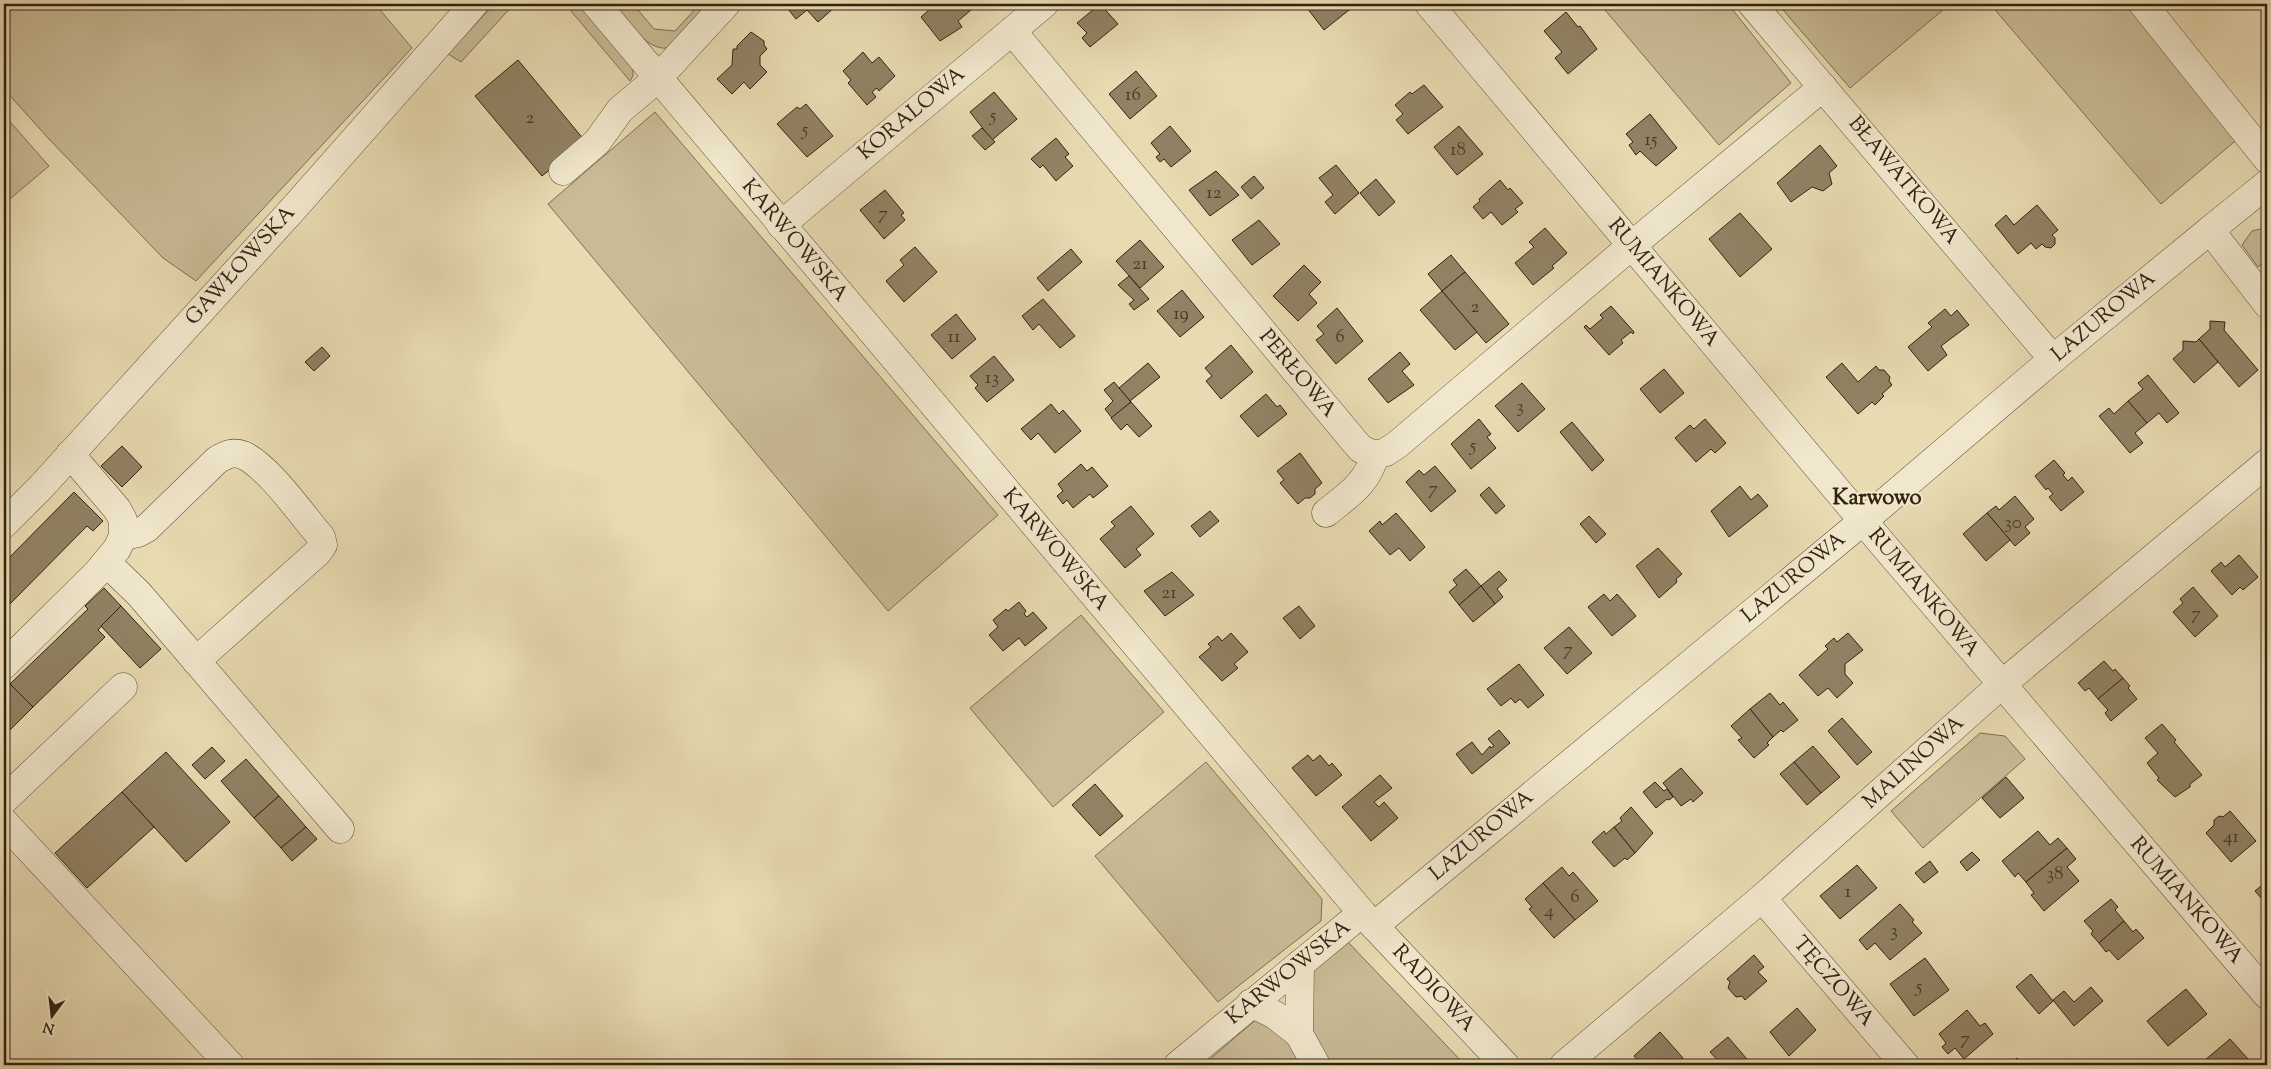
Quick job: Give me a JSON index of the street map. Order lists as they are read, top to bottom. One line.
{"streets":{"street":["KORALOWA","BŁAWATKOWA","KARWOWSKA","GAWŁOWSKA","RUMIANKOWA","LAZUROWA","PERŁOWA","MALINOWA","TĘCZOWA","RADIOWA"]},"crossings":[["KORALOWA","KARWOWSKA"],["KORALOWA","PERŁOWA"],["BŁAWATKOWA","LAZUROWA"],["KARWOWSKA","LAZUROWA"],["KARWOWSKA","RADIOWA"],["RUMIANKOWA","LAZUROWA"],["RUMIANKOWA","MALINOWA"],["LAZUROWA","RADIOWA"],["MALINOWA","TĘCZOWA"]],"districts":["Karwowo"],"house_numbers":["16","5","2","5","15","18","12","7","21","2","19","11","6","13","3","5","7","30","21","7","7","41","38","1","6","4","3","5","7"],"north":"bottom"}
